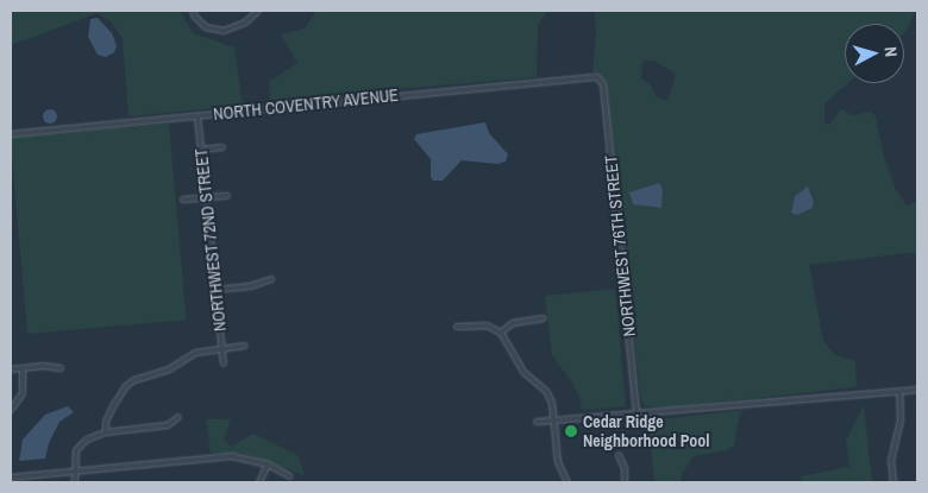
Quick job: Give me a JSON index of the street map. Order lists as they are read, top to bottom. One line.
{"streets":{"street":["NORTH COVENTRY AVENUE","NORTHWEST 72ND STREET","NORTHWEST 76TH STREET"]},"crossings":[["NORTH COVENTRY AVENUE","NORTHWEST 72ND STREET"],["NORTH COVENTRY AVENUE","NORTHWEST 76TH STREET"]],"places":["Cedar Ridge Neighborhood Pool"],"north":"right"}
